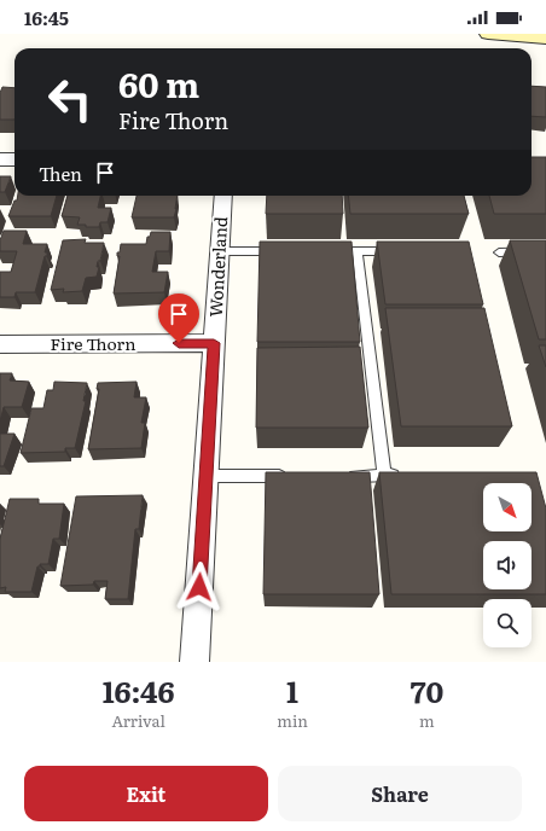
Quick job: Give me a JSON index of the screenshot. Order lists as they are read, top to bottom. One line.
{"streets":{"street":["Wonderland","Fire Thorn"]},"crossings":[["Wonderland","Fire Thorn"]],"north":"bottom right","page":{"status":"16:45","turn":["60 m","Fire Thorn"],"then":"Then","eta":["16:46","Arrival","1","min","70","m"],"buttons":["Exit","Share"]}}
